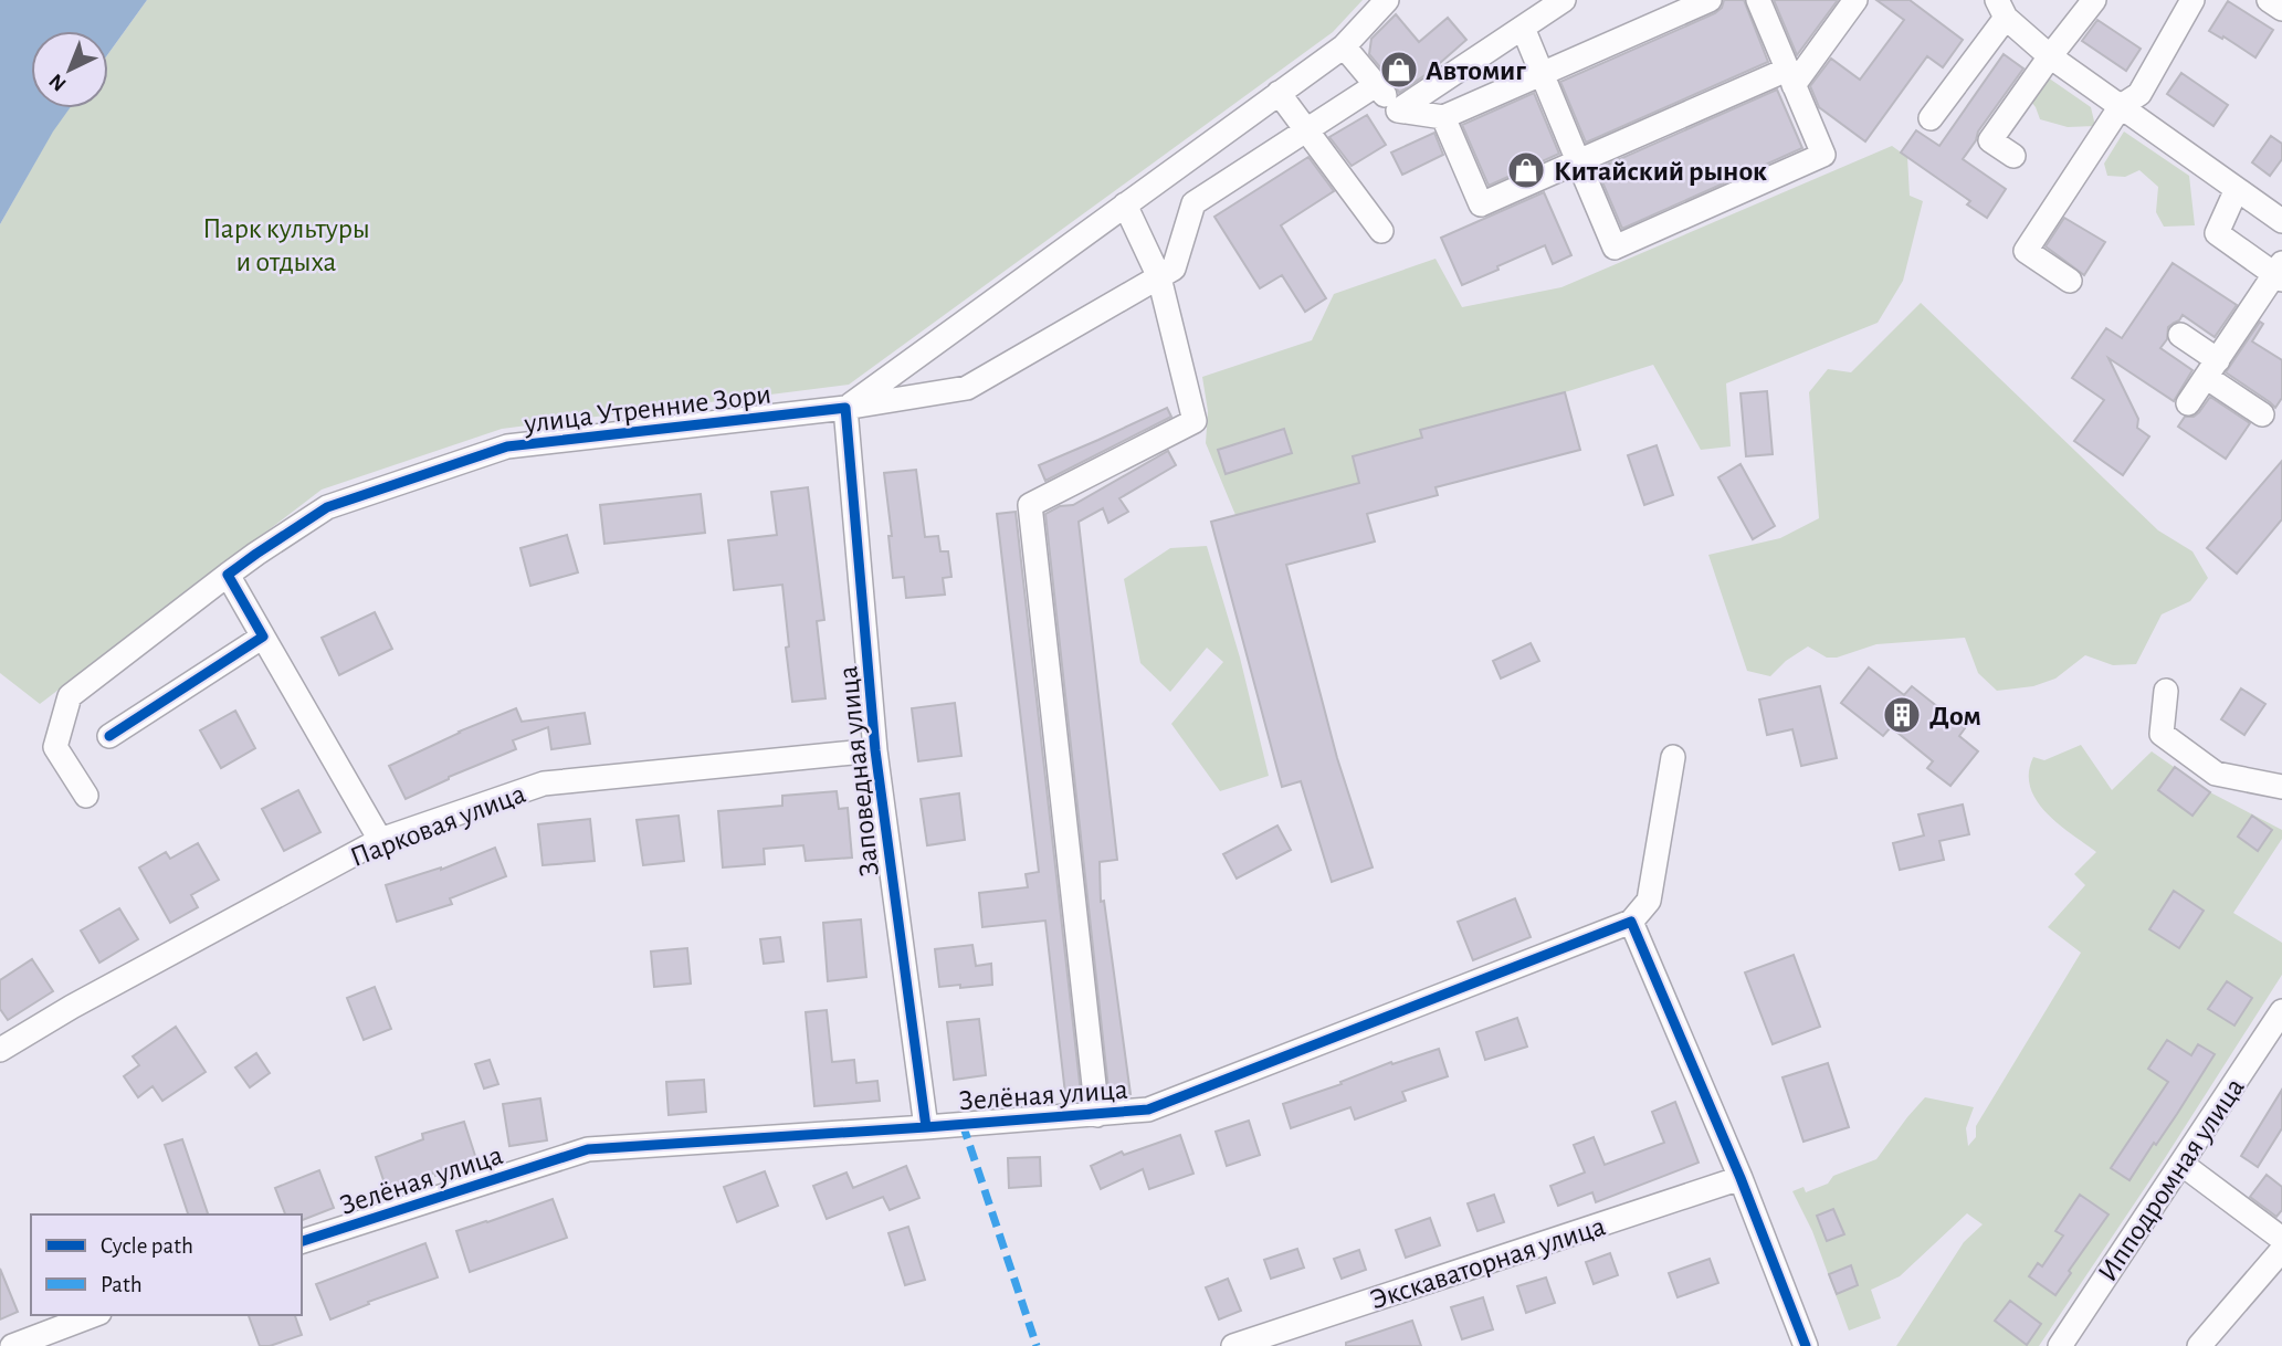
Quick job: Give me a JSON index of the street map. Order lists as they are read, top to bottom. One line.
{"streets":{"street":["улица Утренние Зори","Заповедная улица","Парковая улица","Зелёная улица","Ипподромная улица","Экскаваторная улица"]},"crossings":[["улица Утренние Зори","Заповедная улица"],["Заповедная улица","Парковая улица"],["Заповедная улица","Зелёная улица"]],"parks":["Парк культуры и отдыха"],"places":{"shop":["Автомиг","Китайский рынок"],"building":["Дом"]},"legend":["Cycle path","Path"],"north":"bottom left"}
